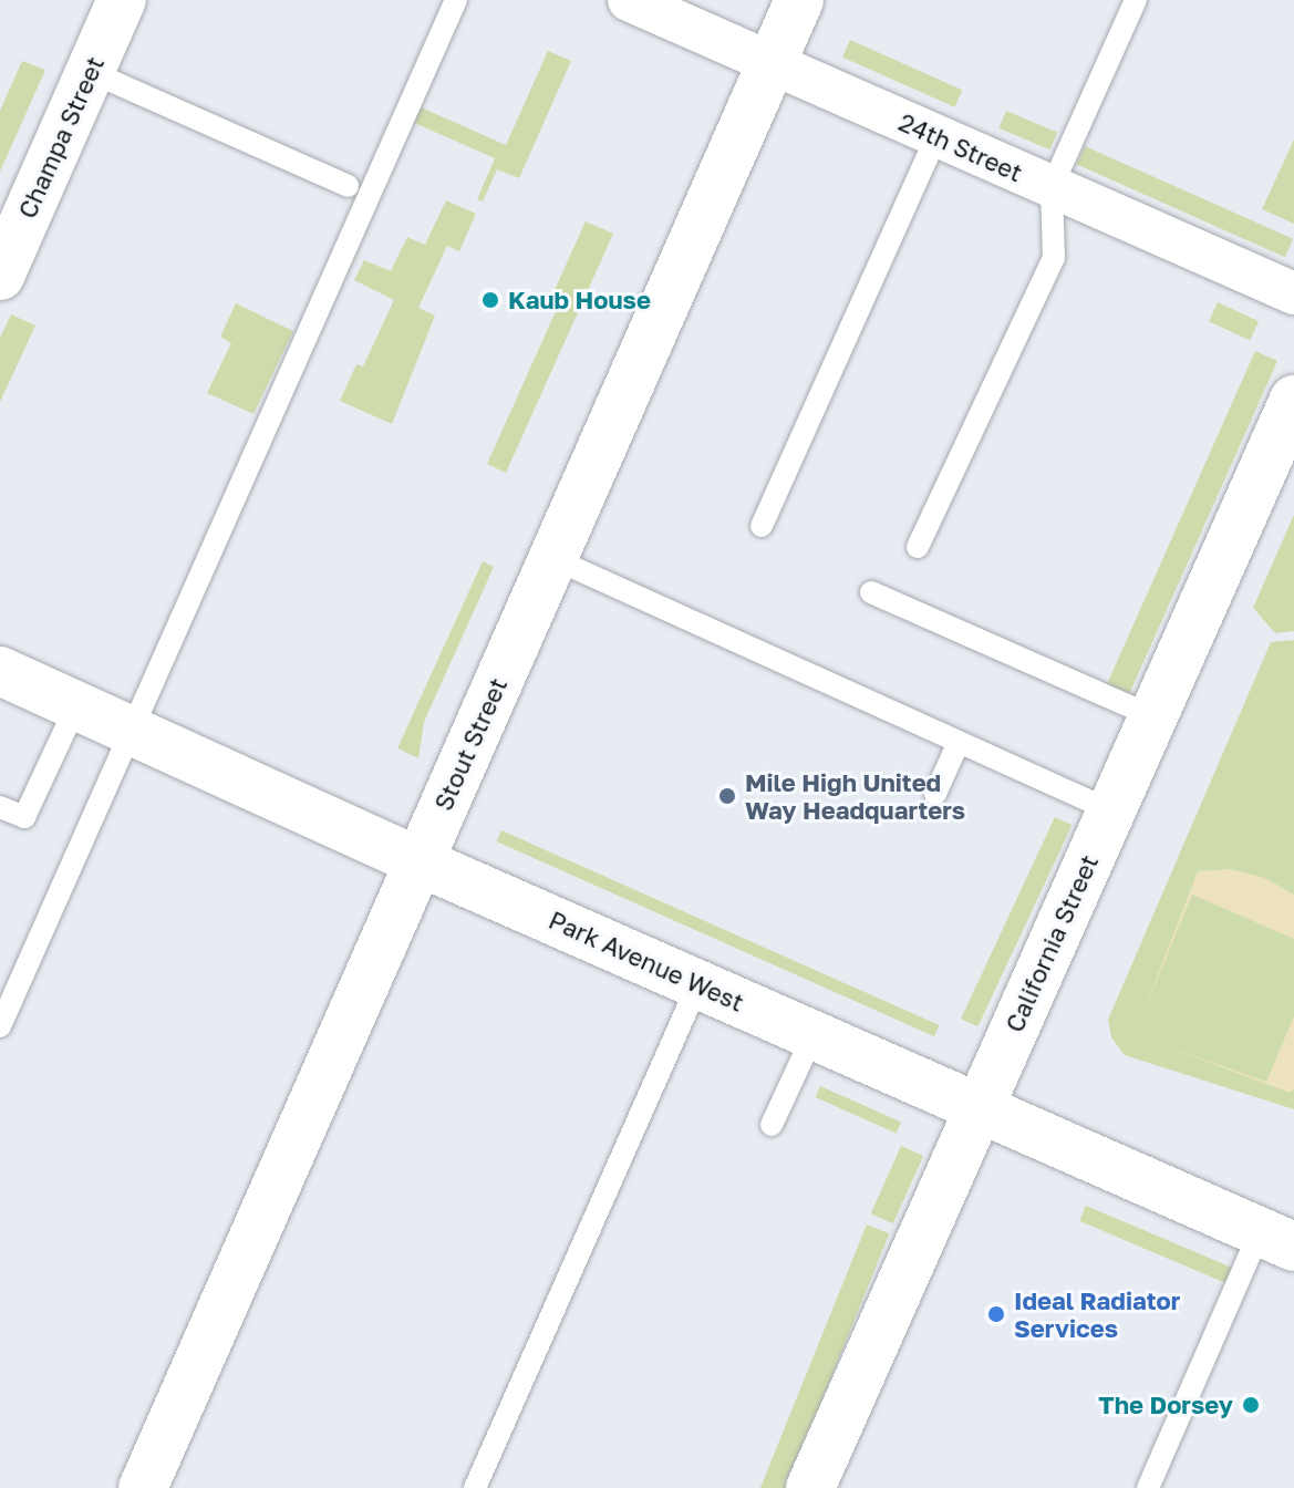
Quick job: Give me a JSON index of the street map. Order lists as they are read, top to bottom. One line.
{"streets":{"main road":["Champa Street","Stout Street","California Street","Park Avenue West"],"street":["24th Street"]},"crossings":[["24th Street","Stout Street"],["Stout Street","Park Avenue West"],["California Street","Park Avenue West"]],"places":["Kaub House","Mile High United Way Headquarters","Ideal Radiator Services","The Dorsey"]}
